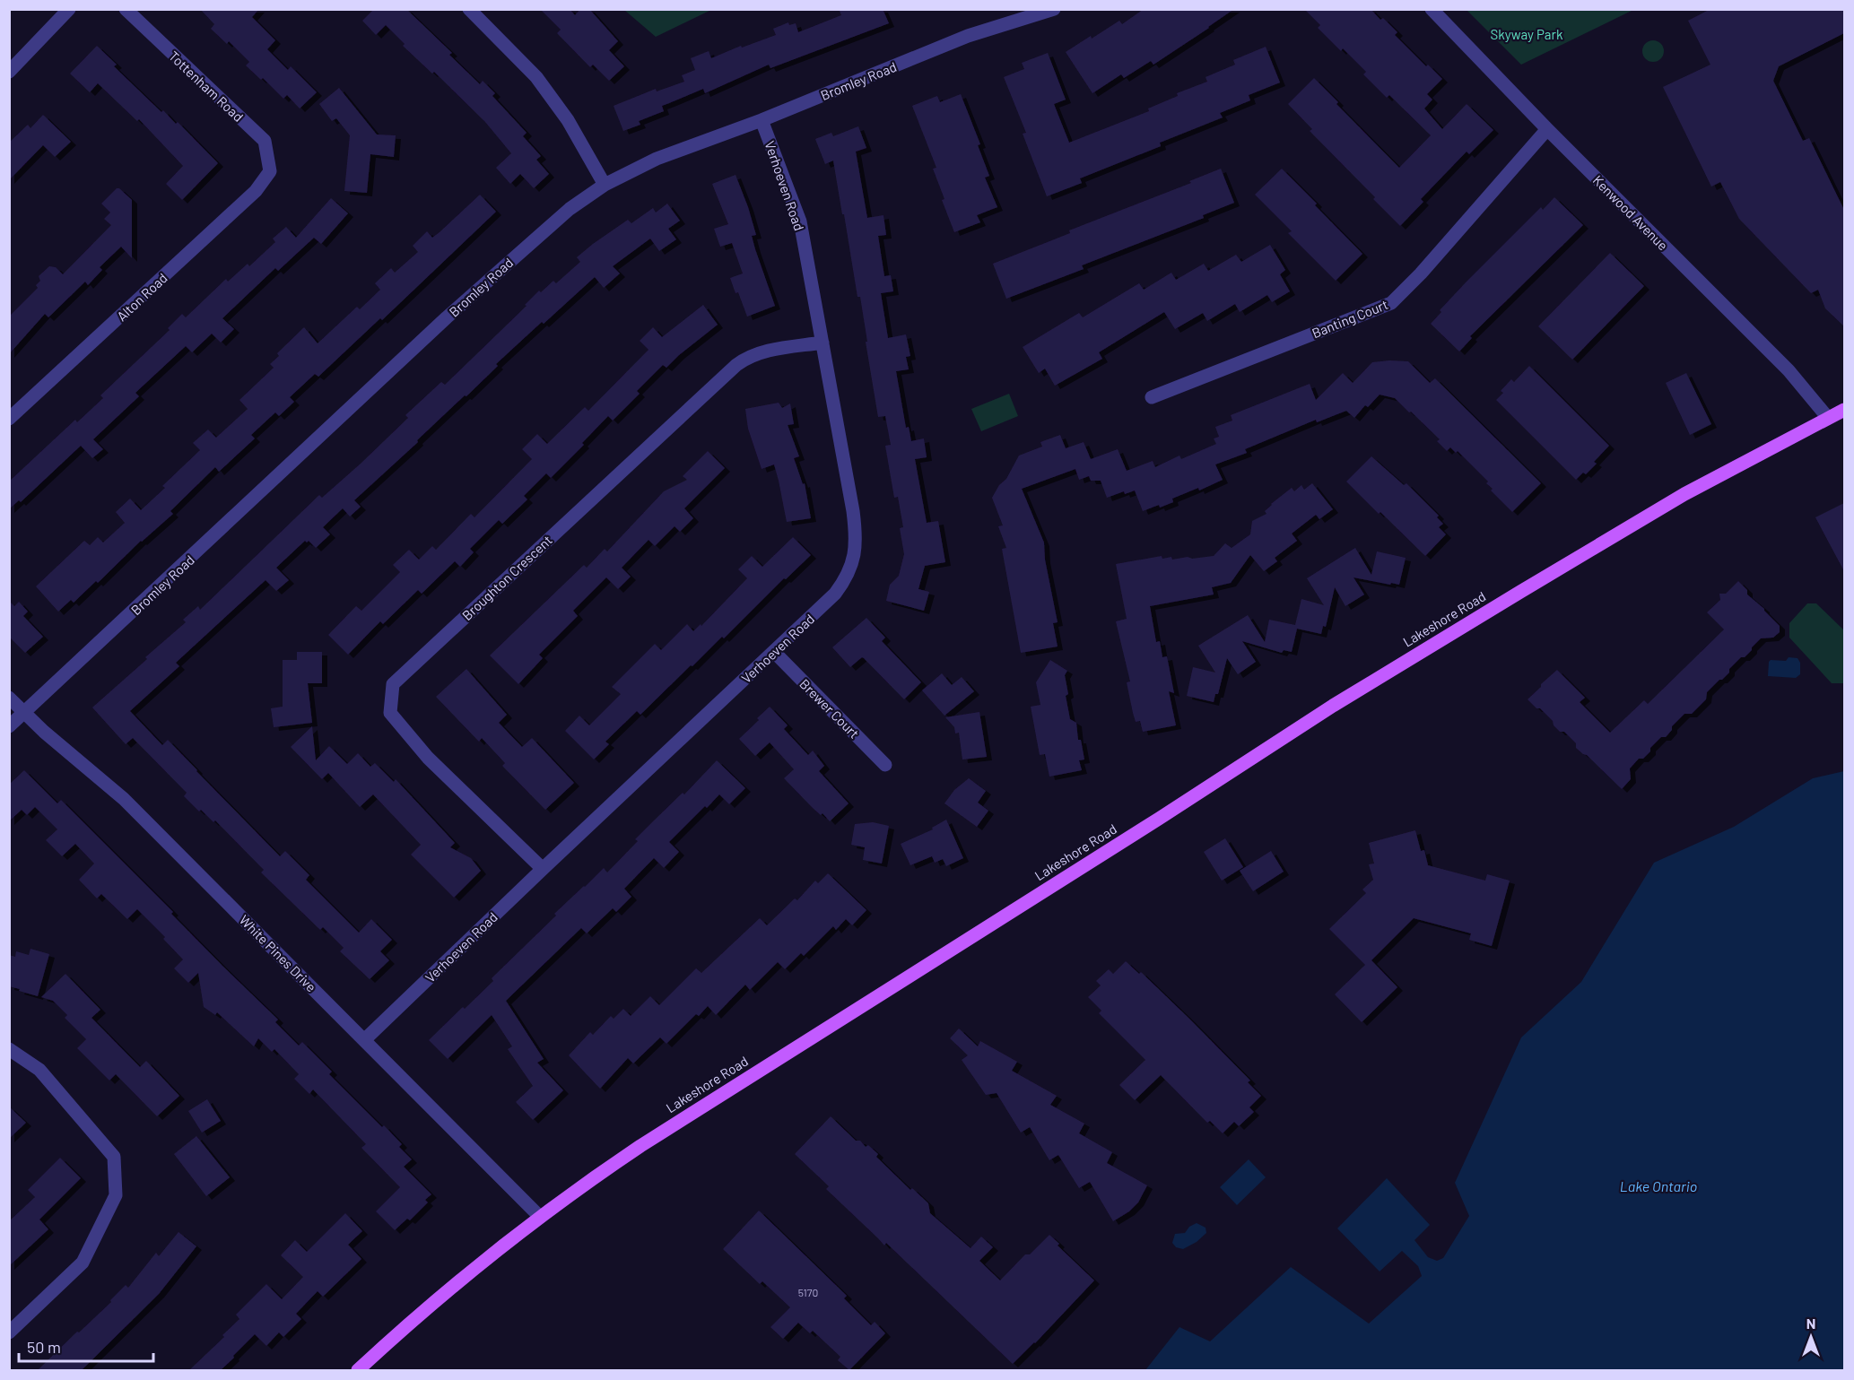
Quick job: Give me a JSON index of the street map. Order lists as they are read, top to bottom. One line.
{"streets":{"main road":["Lakeshore Road"],"street":["Bromley Road","Tottenham Road","Verhoeven Road","Kenwood Avenue","Alton Road","Banting Court","Broughton Crescent","Brewer Court","White Pines Drive"]},"crossings":[["Bromley Road","Verhoeven Road"],["Bromley Road","White Pines Drive"],["Tottenham Road","Alton Road"],["Verhoeven Road","Broughton Crescent"],["Verhoeven Road","Brewer Court"],["Verhoeven Road","White Pines Drive"],["Kenwood Avenue","Banting Court"],["Kenwood Avenue","Lakeshore Road"],["Lakeshore Road","White Pines Drive"]],"water":["Lake Ontario"],"parks":["Skyway Park"],"house_numbers":["5170"],"scale_bar":"50 m","north":"top"}
